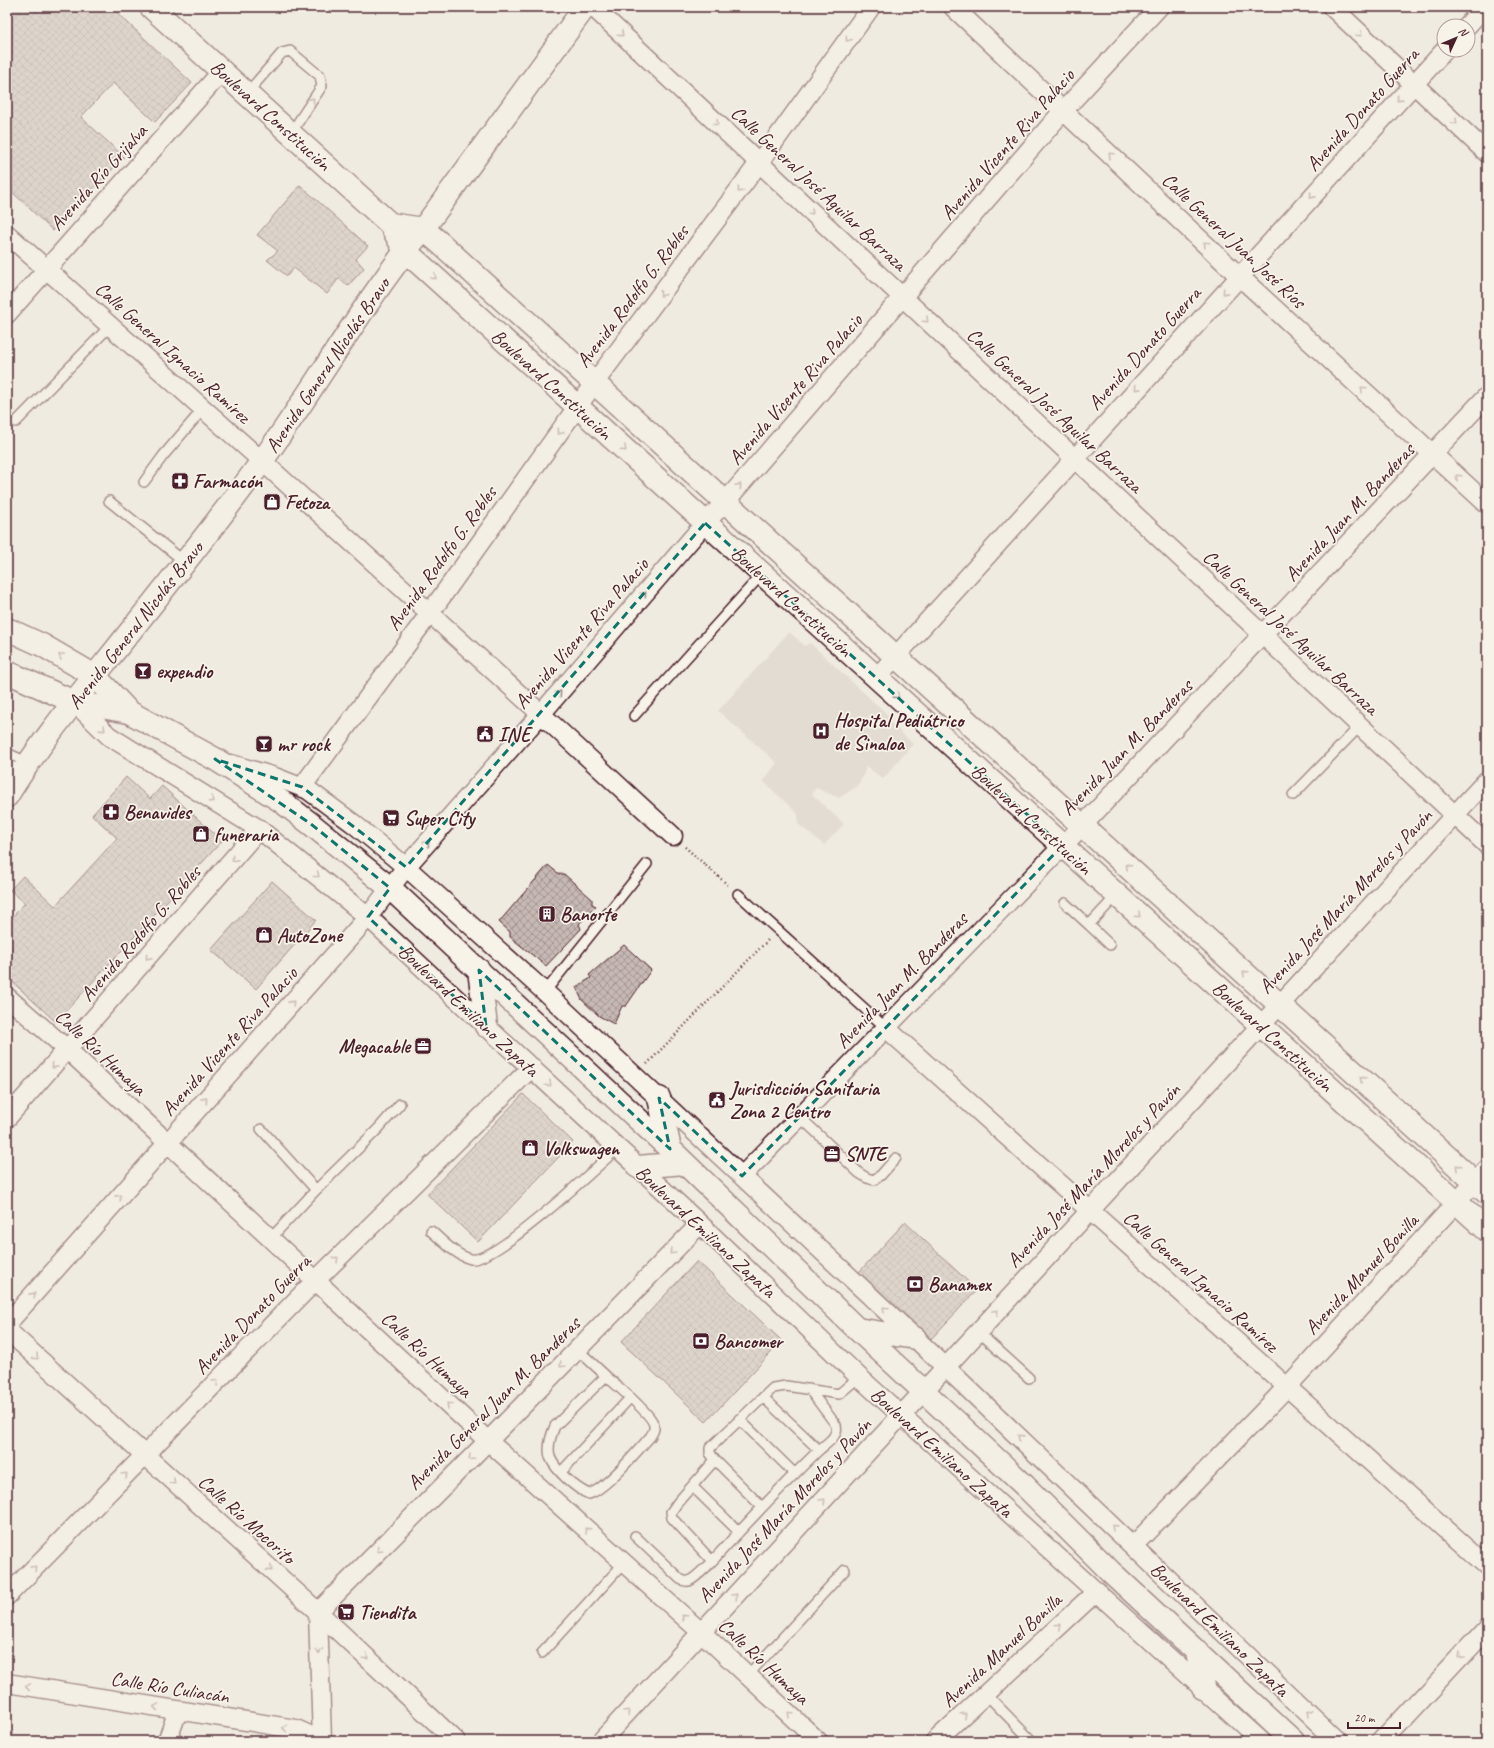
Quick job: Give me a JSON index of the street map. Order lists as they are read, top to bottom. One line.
{"streets":{"street":["Avenida Donato Guerra","Boulevard Constitución","Avenida Vicente Riva Palacio","Avenida Río Grijalva","Calle General José Aguilar Barraza","Calle General Juan José Ríos","Avenida Rodolfo G. Robles","Calle General Ignacio Ramírez","Avenida General Nicolás Bravo","Avenida Juan M. Banderas","Avenida José María Morelos y Pavón","Boulevard Emiliano Zapata","Calle Río Humaya","Avenida Manuel Bonilla","Avenida General Juan M. Banderas","Calle Río Mocorito","Calle Río Culiacán"]},"crossings":[["Avenida Donato Guerra","Boulevard Constitución"],["Avenida Donato Guerra","Calle General José Aguilar Barraza"],["Avenida Donato Guerra","Calle General Juan José Ríos"],["Avenida Donato Guerra","Boulevard Emiliano Zapata"],["Avenida Donato Guerra","Calle Río Humaya"],["Avenida Donato Guerra","Calle Río Mocorito"],["Boulevard Constitución","Avenida Vicente Riva Palacio"],["Boulevard Constitución","Avenida Río Grijalva"],["Boulevard Constitución","Avenida Rodolfo G. Robles"],["Boulevard Constitución","Avenida General Nicolás Bravo"],["Boulevard Constitución","Avenida Juan M. Banderas"],["Boulevard Constitución","Avenida José María Morelos y Pavón"],["Boulevard Constitución","Avenida Manuel Bonilla"],["Avenida Vicente Riva Palacio","Calle General José Aguilar Barraza"],["Avenida Vicente Riva Palacio","Calle General Juan José Ríos"],["Avenida Vicente Riva Palacio","Calle General Ignacio Ramírez"],["Avenida Vicente Riva Palacio","Boulevard Emiliano Zapata"],["Avenida Vicente Riva Palacio","Calle Río Humaya"],["Avenida Río Grijalva","Calle General Ignacio Ramírez"],["Calle General José Aguilar Barraza","Avenida Rodolfo G. Robles"],["Calle General José Aguilar Barraza","Avenida Juan M. Banderas"],["Calle General José Aguilar Barraza","Avenida José María Morelos y Pavón"],["Calle General Juan José Ríos","Avenida Juan M. Banderas"],["Avenida Rodolfo G. Robles","Calle General Ignacio Ramírez"],["Avenida Rodolfo G. Robles","Boulevard Emiliano Zapata"],["Avenida Rodolfo G. Robles","Calle Río Humaya"],["Calle General Ignacio Ramírez","Avenida General Nicolás Bravo"],["Calle General Ignacio Ramírez","Avenida Juan M. Banderas"],["Calle General Ignacio Ramírez","Avenida José María Morelos y Pavón"],["Calle General Ignacio Ramírez","Avenida Manuel Bonilla"],["Avenida General Nicolás Bravo","Boulevard Emiliano Zapata"],["Avenida Juan M. Banderas","Boulevard Emiliano Zapata"],["Avenida José María Morelos y Pavón","Boulevard Emiliano Zapata"],["Avenida José María Morelos y Pavón","Calle Río Humaya"],["Boulevard Emiliano Zapata","Avenida Manuel Bonilla"],["Boulevard Emiliano Zapata","Avenida General Juan M. Banderas"],["Calle Río Humaya","Avenida General Juan M. Banderas"],["Avenida General Juan M. Banderas","Calle Río Mocorito"]],"one_way":["Avenida Vicente Riva Palacio","Calle General José Aguilar Barraza","Calle General Juan José Ríos","Avenida Rodolfo G. Robles","Avenida José María Morelos y Pavón","Calle Río Humaya","Avenida General Juan M. Banderas","Calle Río Mocorito","Calle Río Culiacán"],"places":{"pharmacy":["Farmacón","Benavides"],"shop":["Fetoza","funeraria","AutoZone","Volkswagen"],"bar":["expendio","mr rock"],"hospital":["Hospital Pediátrico de Sinaloa"],"public building":["INE","Jurisdicción Sanitaria Zona 2 Centro"],"supermarket":["Super City","Tiendita"],"building":["Banorte"],"office":["Megacable","SNTE"],"bank":["Banamex","Bancomer"]},"scale_bar":"20 m","north":"top right"}
